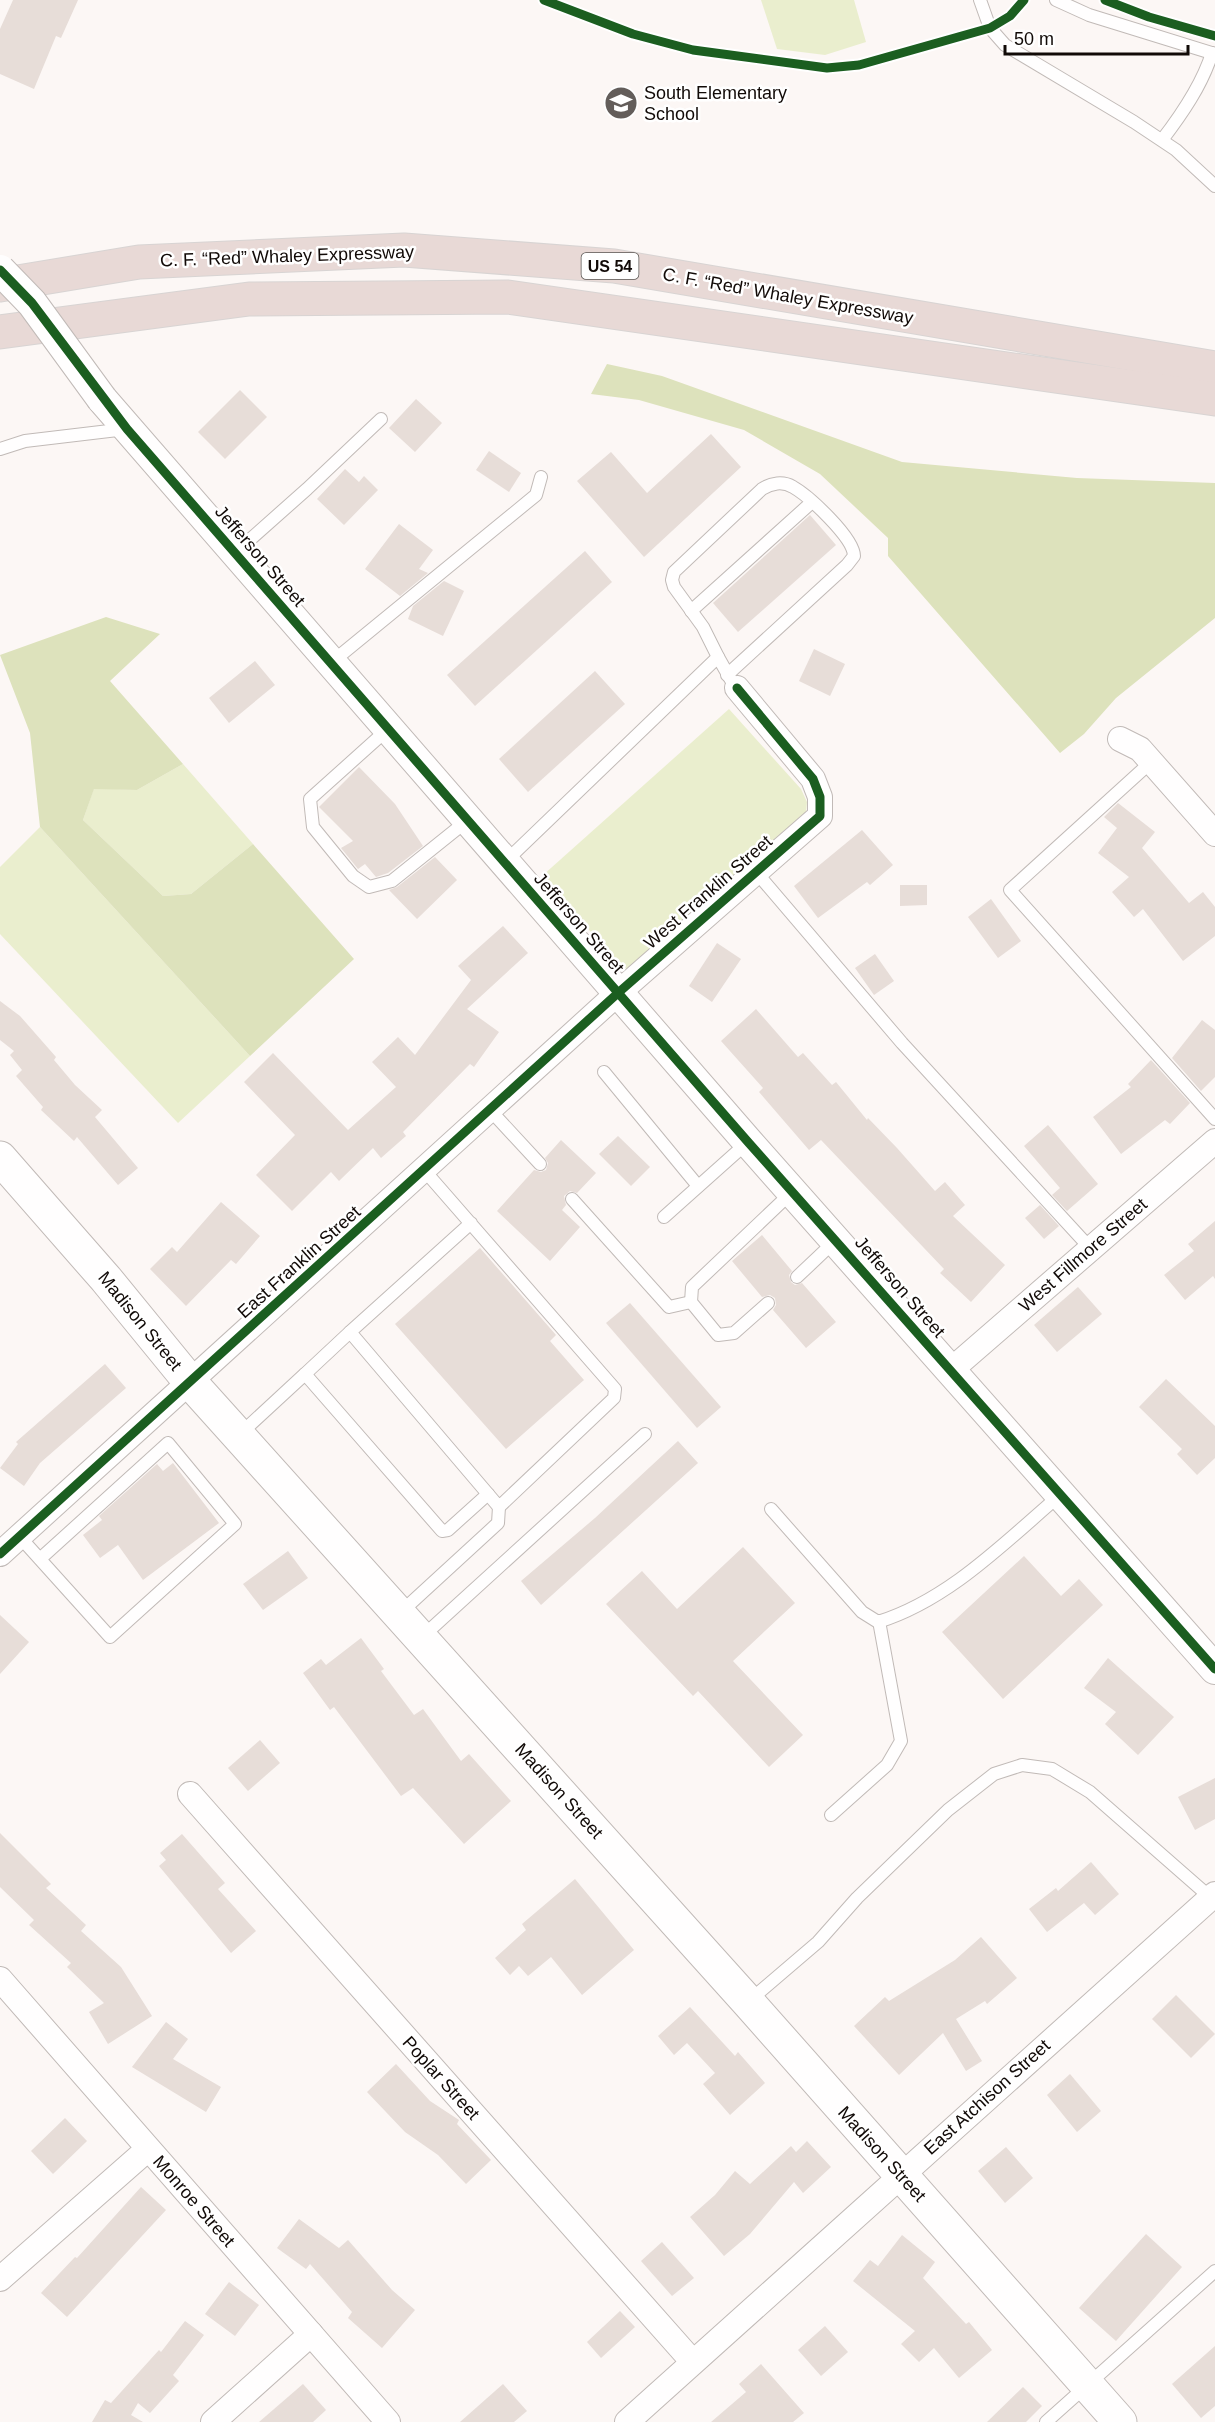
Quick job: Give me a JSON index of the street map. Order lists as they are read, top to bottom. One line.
{"streets":{"highway":["C. F. “Red” Whaley Expressway","US 54"],"main road":["Madison Street"],"street":["Jefferson Street","West Franklin Street","West Fillmore Street","East Franklin Street","Poplar Street","East Atchison Street","Monroe Street"]},"crossings":[["Jefferson Street","West Franklin Street"],["Jefferson Street","West Fillmore Street"],["Jefferson Street","East Franklin Street"],["West Franklin Street","East Franklin Street"],["East Franklin Street","Madison Street"],["Madison Street","East Atchison Street"],["Poplar Street","East Atchison Street"]],"places":{"school or university":["South Elementary School"]},"scale_bar":"50 m"}
